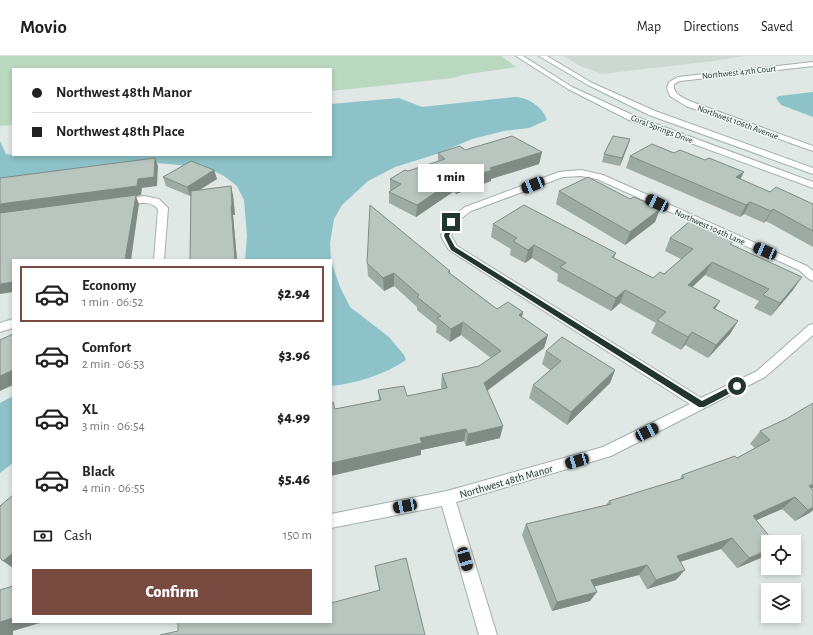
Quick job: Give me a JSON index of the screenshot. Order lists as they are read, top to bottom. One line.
{"streets":{"street":["Northwest 47th Court","Northwest 106th Avenue","Coral Springs Drive","Northwest 104th Lane","Northwest 48th Manor"]},"crossings":[["Northwest 47th Court","Northwest 106th Avenue"],["Northwest 104th Lane","Northwest 48th Manor"]],"page":{"header":"Movio","nav":["Map","Directions","Saved"],"banner":["Northwest 48th Manor","Northwest 48th Place"],"bubble":"1 min","list":[{"name":"Economy","note":"1 min · 06:52","value":"$2.94"},{"name":"Comfort","note":"2 min · 06:53","value":"$3.96"},{"name":"XL","note":"3 min · 06:54","value":"$4.99"},{"name":"Black","note":"4 min · 06:55","value":"$5.46"}],"pay":["Cash","150 m"],"buttons":"Confirm"}}
